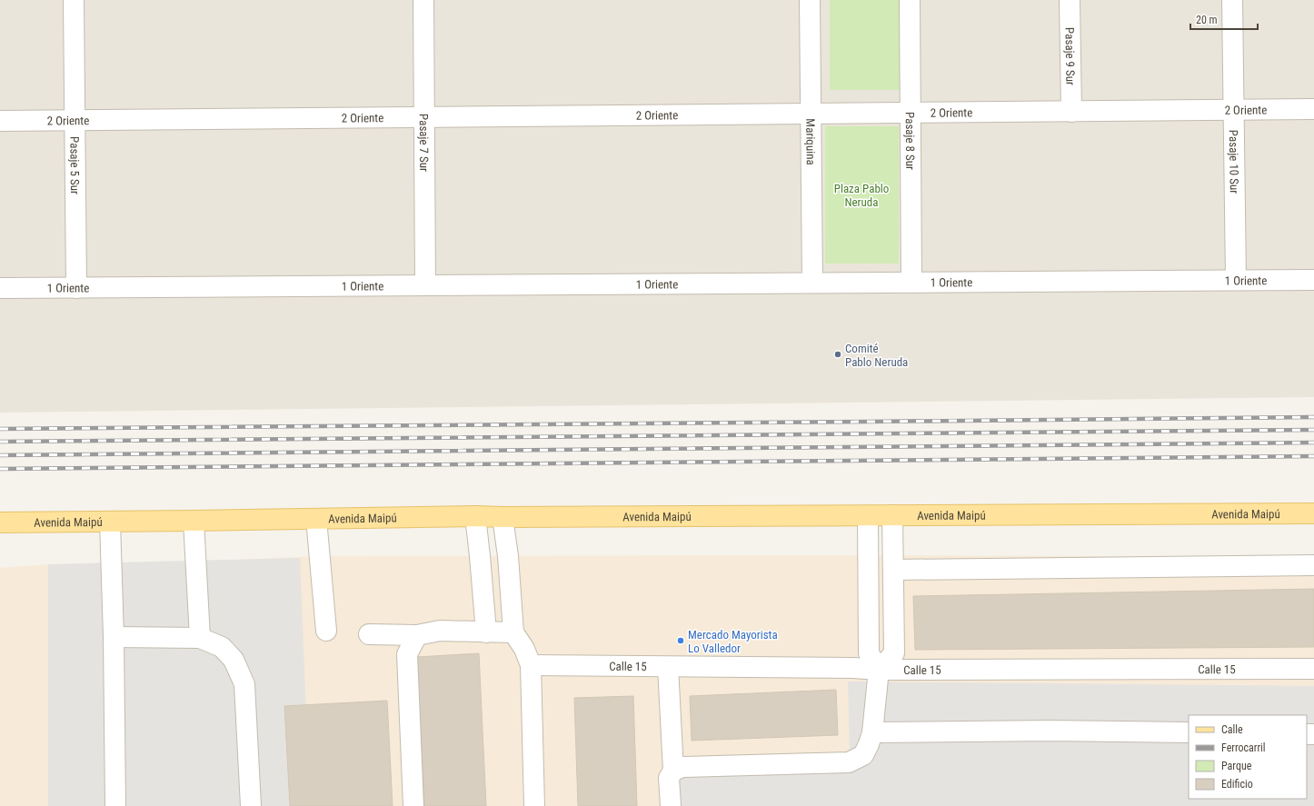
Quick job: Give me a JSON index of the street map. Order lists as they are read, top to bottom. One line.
{"streets":{"main road":["Avenida Maipú"],"street":["Pasaje 9 Sur","2 Oriente","Pasaje 8 Sur","Mariquina","Pasaje 7 Sur","Pasaje 10 Sur","Pasaje 5 Sur","1 Oriente","Calle 15"]},"crossings":[["Pasaje 9 Sur","2 Oriente"],["2 Oriente","Pasaje 8 Sur"],["2 Oriente","Mariquina"],["2 Oriente","Pasaje 7 Sur"],["2 Oriente","Pasaje 10 Sur"],["2 Oriente","Pasaje 5 Sur"],["Pasaje 8 Sur","1 Oriente"],["Mariquina","1 Oriente"],["Pasaje 7 Sur","1 Oriente"],["Pasaje 10 Sur","1 Oriente"],["Pasaje 5 Sur","1 Oriente"]],"parks":["Plaza Pablo Neruda"],"places":["Comité Pablo Neruda","Mercado Mayorista Lo Valledor"],"legend":["Calle","Ferrocarril","Parque","Edificio"],"scale_bar":"20 m"}
